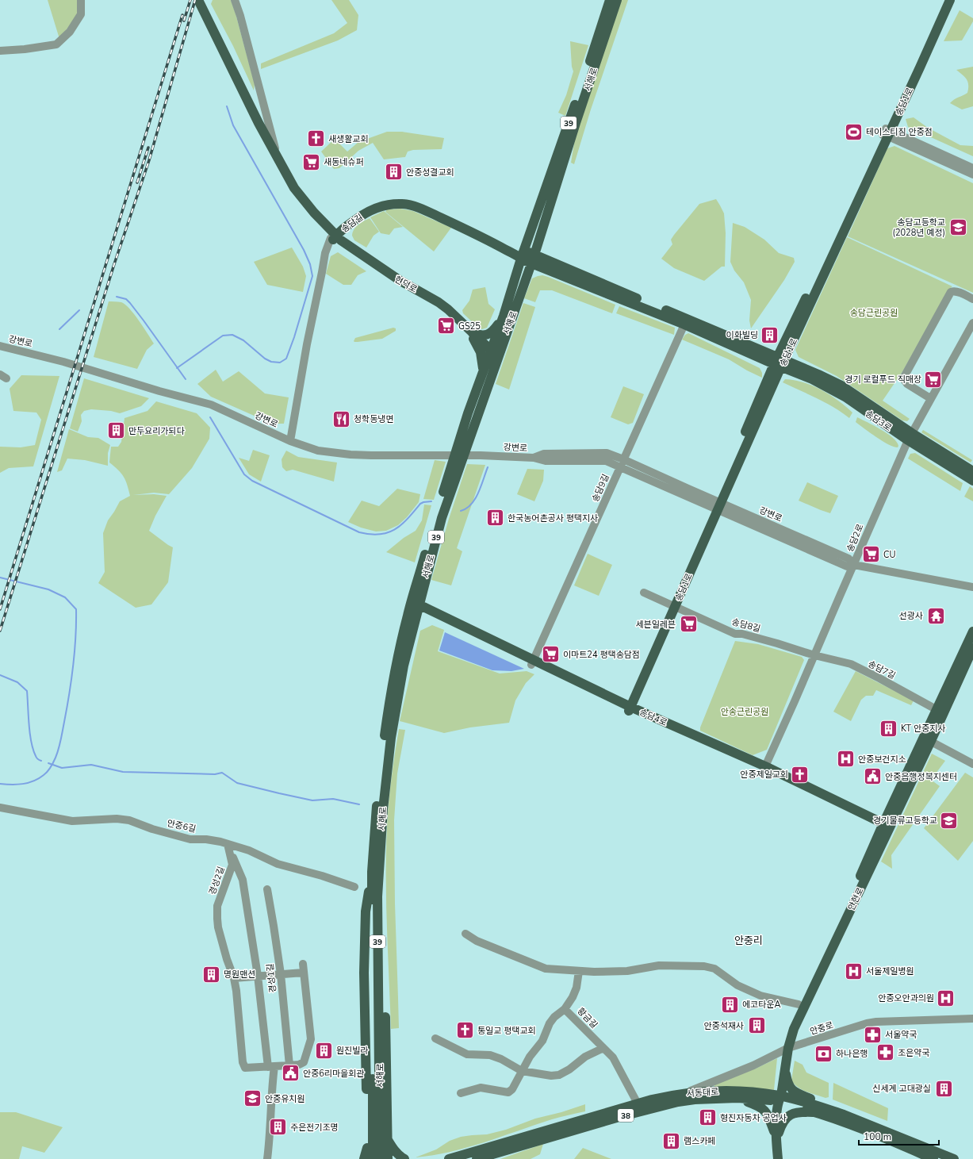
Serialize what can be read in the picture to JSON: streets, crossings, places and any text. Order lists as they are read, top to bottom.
{
  "streets": {
    "main road": [
      "서해로",
      "송담1로",
      "39",
      "송담길",
      "현덕로",
      "송담3로",
      "송담4로",
      "안현로",
      "서동대로",
      "38"
    ],
    "street": [
      "강변로",
      "송담9길",
      "송담2로",
      "송담8길",
      "송담7길",
      "안중6길",
      "경성2길",
      "경성1길",
      "황금길",
      "안중로"
    ]
  },
  "crossings": [
    ["서해로", "송담길"],
    ["서해로", "현덕로"],
    ["서해로", "송담4로"],
    ["송담1로", "강변로"],
    ["송담1로", "송담3로"],
    ["송담1로", "송담8길"],
    ["송담1로", "송담4로"],
    ["송담길", "현덕로"],
    ["강변로", "송담9길"],
    ["강변로", "송담2로"],
    ["송담3로", "송담2로"],
    ["송담9길", "송담4로"],
    ["송담2로", "송담8길"],
    ["송담2로", "송담7길"],
    ["송담2로", "송담4로"],
    ["송담8길", "송담7길"],
    ["송담7길", "안현로"],
    ["송담4로", "안현로"],
    ["안중6길", "경성2길"],
    ["안현로", "안중로"],
    ["안현로", "서동대로"],
    ["황금길", "서동대로"],
    ["안중로", "서동대로"]
  ],
  "districts": ["안중리"],
  "parks": ["송담근린공원", "안송근린공원"],
  "places": {
    "sports": ["테이스티짐 안중점"],
    "church": ["새생활교회", "안중제일교회", "통일교 평택교회"],
    "supermarket": [
      "새동네슈퍼",
      "GS25",
      "경기 로컬푸드 직매장",
      "CU",
      "세븐일레븐",
      "이마트24 평택송담점"
    ],
    "building": [
      "안중성결교회",
      "이화빌딩",
      "만두요리가되다",
      "한국농어촌공사 평택지사",
      "KT 안중지사",
      "명원맨션",
      "에코타운A",
      "안중석재사",
      "원진빌라",
      "신세계 고대광실",
      "형진자동차 공업사",
      "주은전기조명",
      "램스카페"
    ],
    "school or university": ["송담고등학교 (2028년 예정)", "경기물류고등학교", "안중유치원"],
    "restaurant": ["청학동냉면"],
    "temple": ["선광사"],
    "hospital": ["안중보건지소", "서울제일병원", "안중오안과의원"],
    "public building": ["안중읍행정복지센터", "안중6리마을회관"],
    "pharmacy": ["서울약국", "조은약국"],
    "bank": ["하나은행"]
  },
  "scale_bar": "100 m"
}
